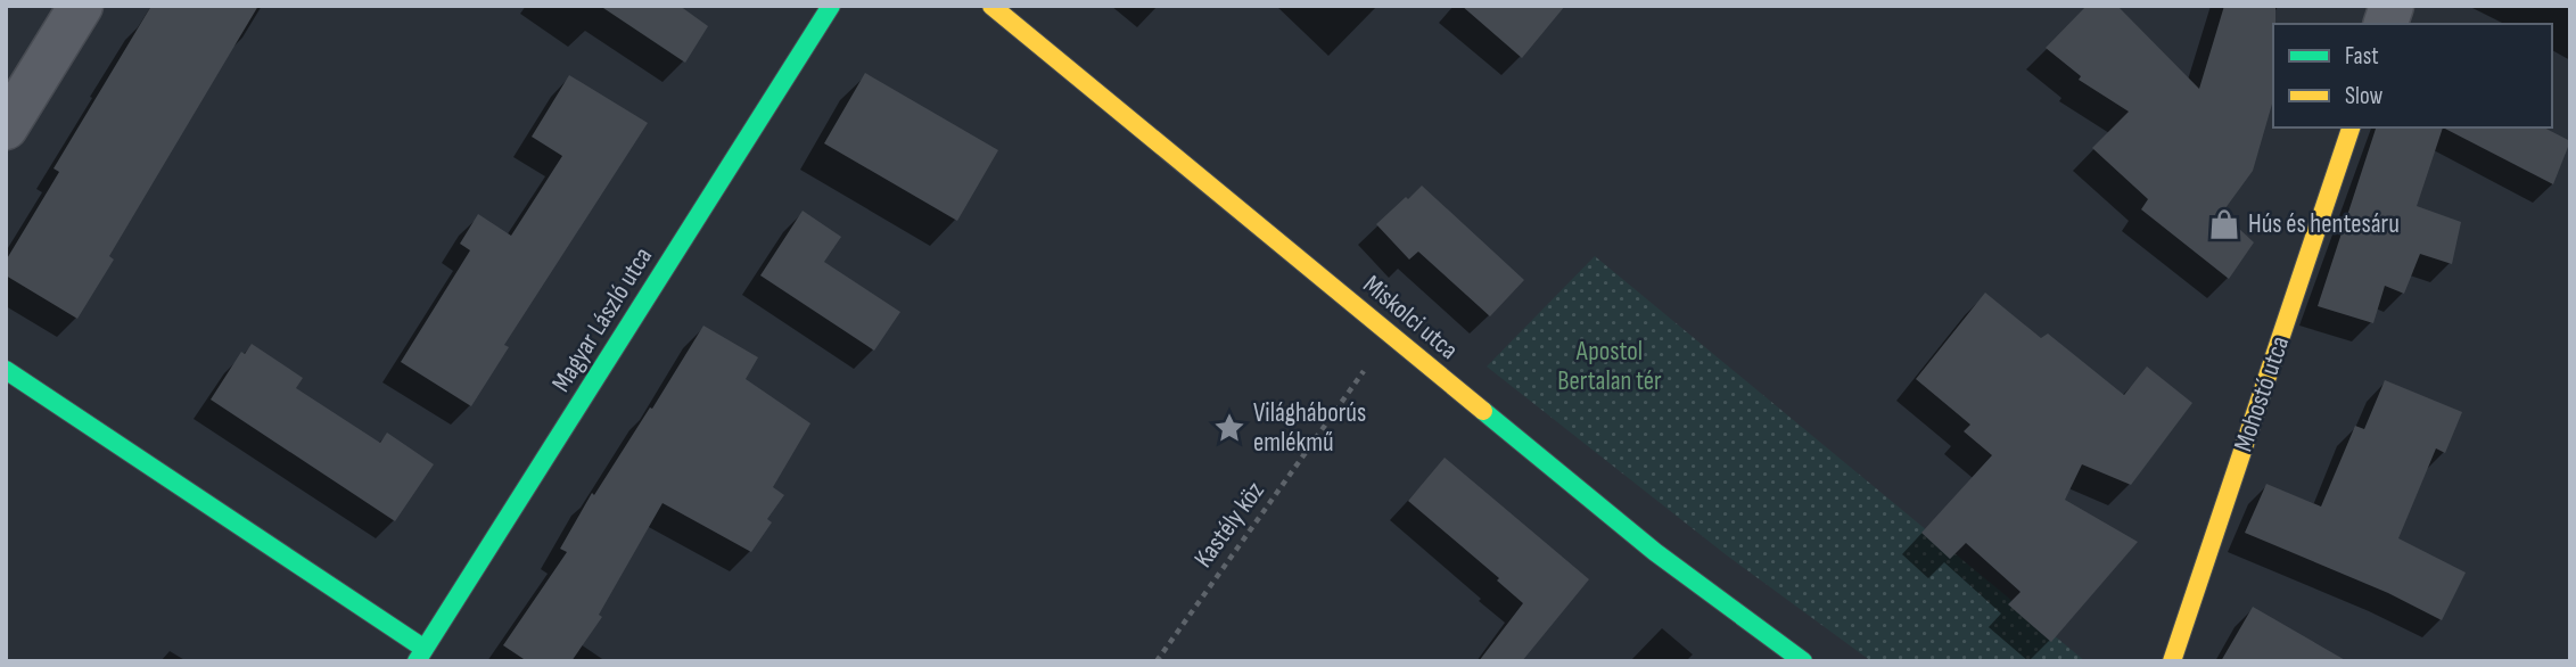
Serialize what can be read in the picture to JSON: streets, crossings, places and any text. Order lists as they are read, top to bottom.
{
  "streets": {
    "street": ["Miskolci utca", "Magyar László utca", "Mohostó utca"],
    "path": ["Kastély köz"]
  },
  "crossings": [
    ["Miskolci utca", "Kastély köz"]
  ],
  "parks": ["Apostol Bertalan tér"],
  "places": {
    "shop": ["Hús és hentesáru"],
    "place": ["Világháborús emlékmű"]
  },
  "legend": ["Fast", "Slow"]
}
